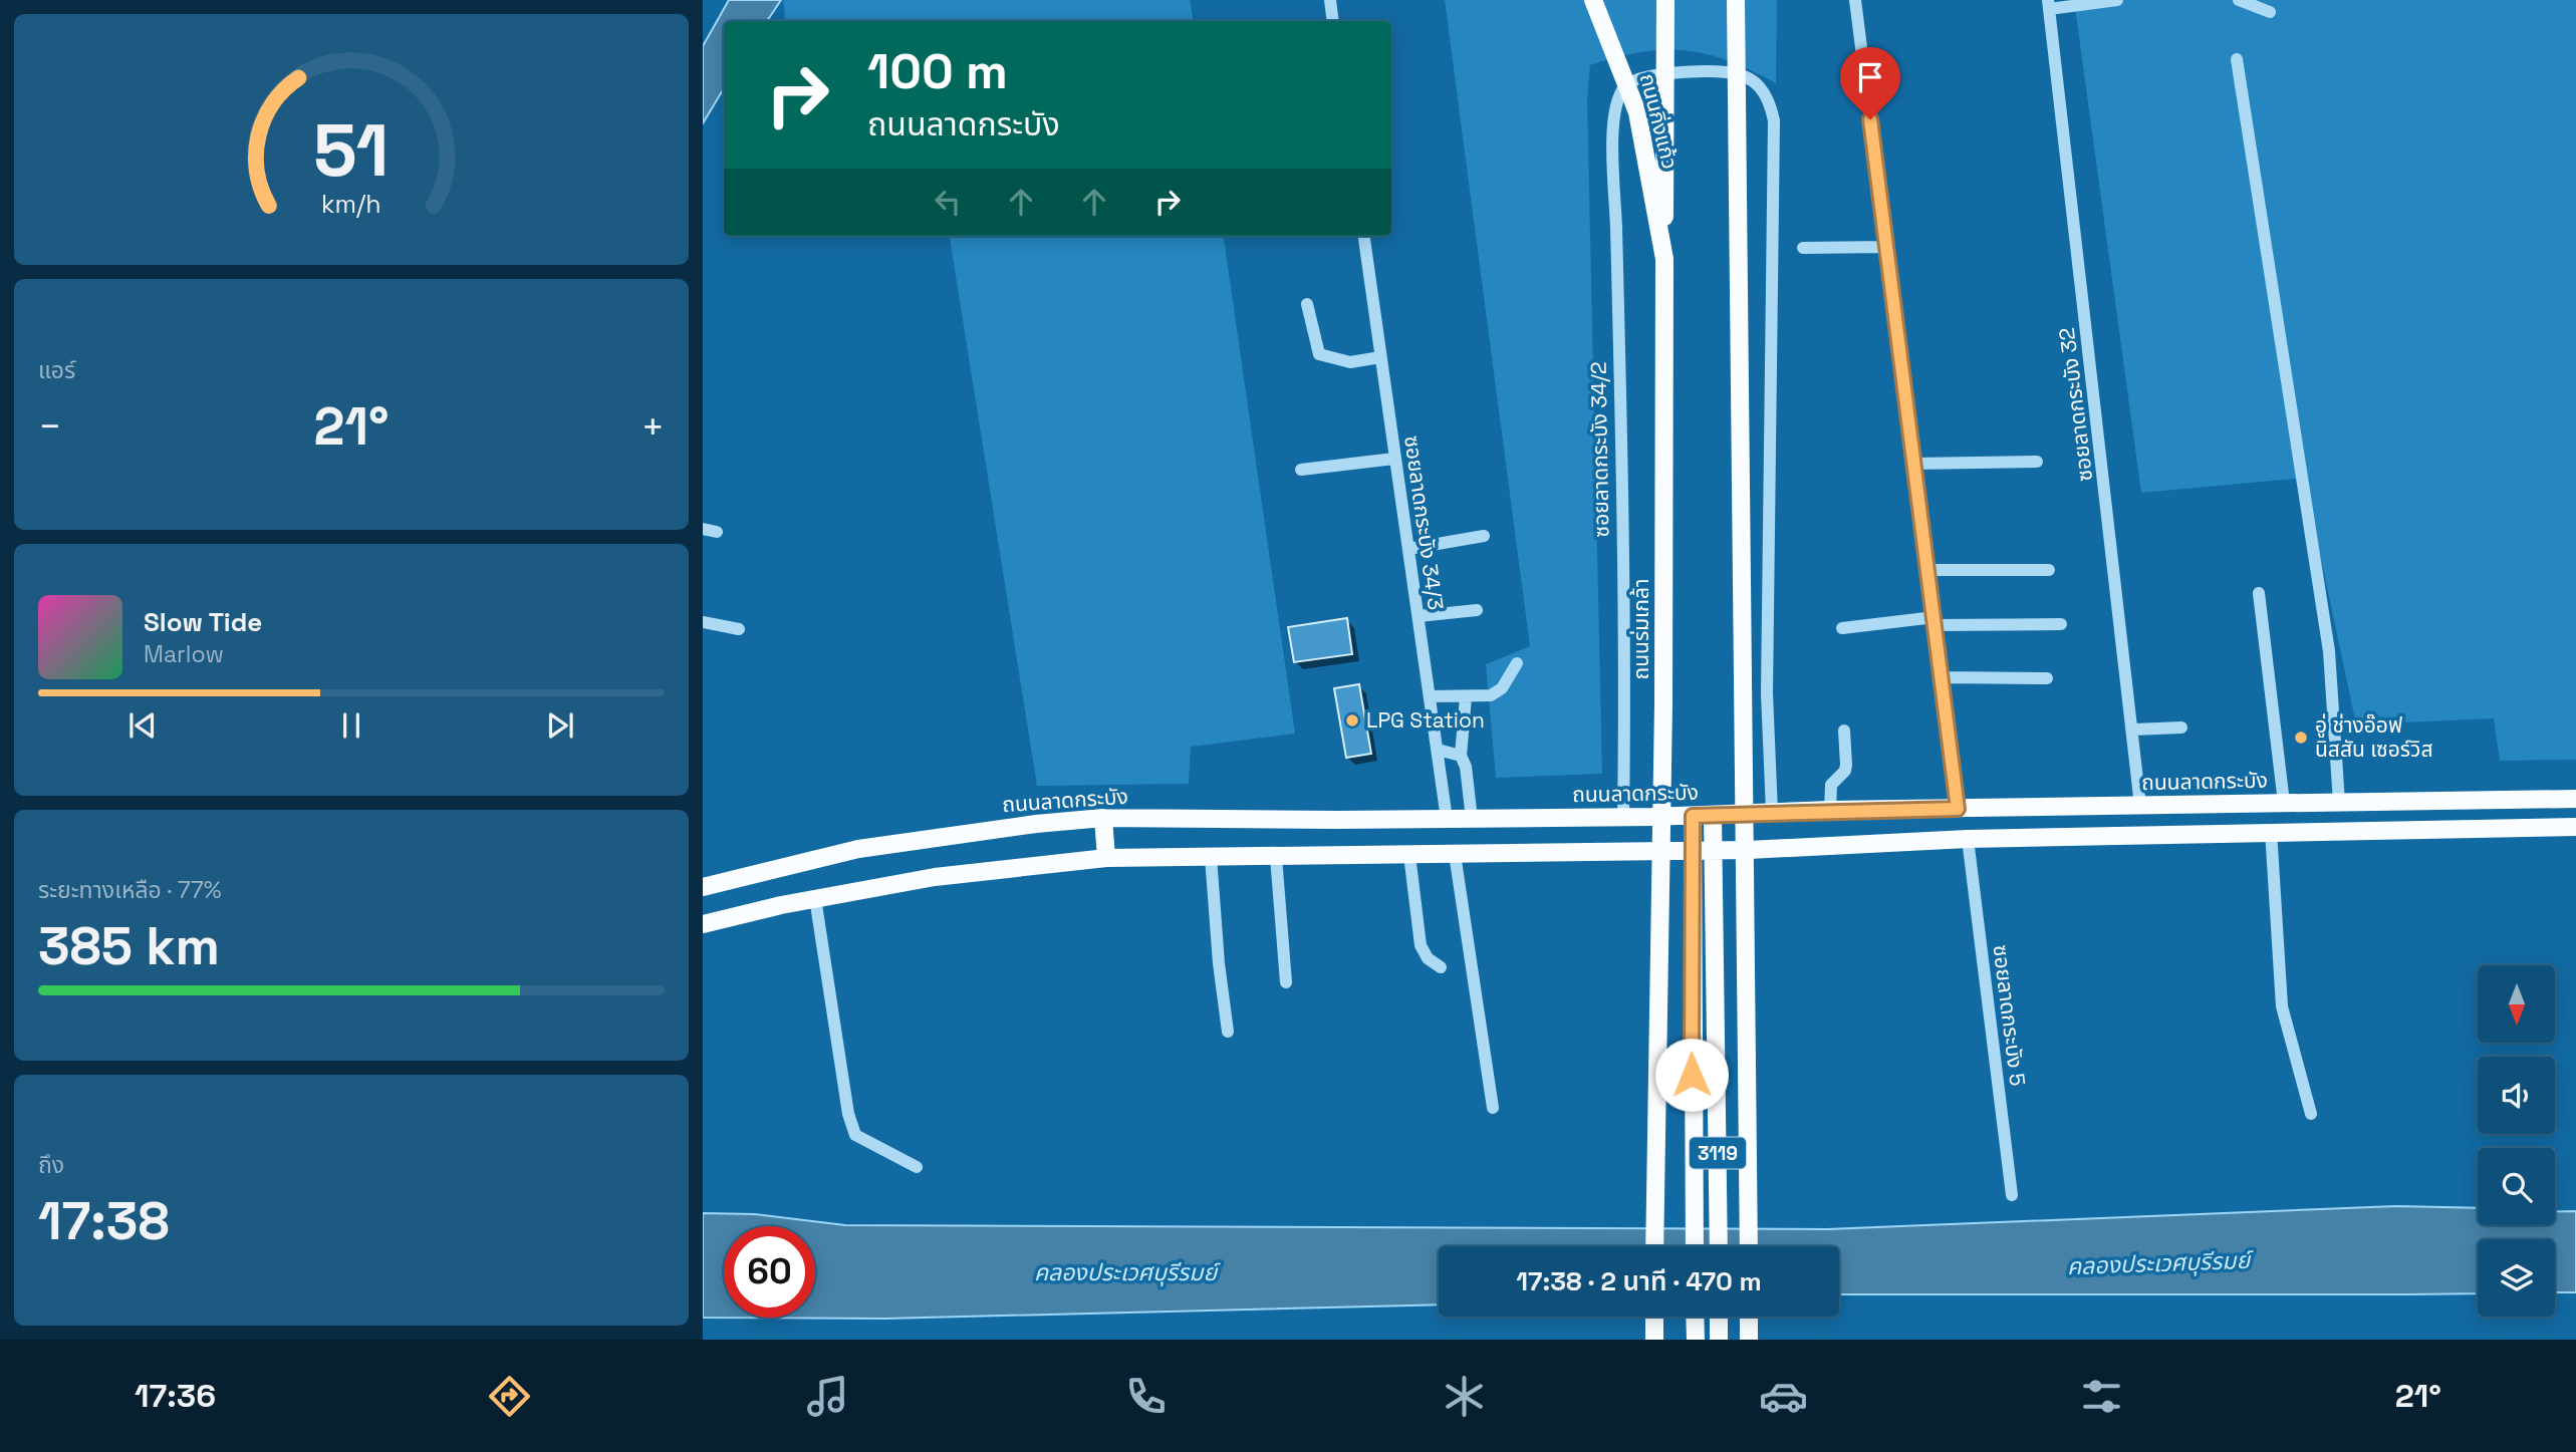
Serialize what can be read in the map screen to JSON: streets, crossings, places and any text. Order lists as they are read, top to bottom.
{
  "streets": {
    "main road": [
      "ถนนกิ่งแก้ว",
      "ถนนร่มเกล้า",
      "ถนนลาดกระบัง",
      "3119"
    ],
    "street": [
      "ซอยลาดกระบัง 32",
      "ซอยลาดกระบัง 34/2",
      "ซอยลาดกระบัง 34/3",
      "ซอยลาดกระบัง 5"
    ]
  },
  "crossings": [
    ["ถนนกิ่งแก้ว", "ถนนร่มเกล้า"],
    ["ซอยลาดกระบัง 32", "ถนนลาดกระบัง"],
    ["ซอยลาดกระบัง 34/2", "ถนนลาดกระบัง"],
    ["ซอยลาดกระบัง 34/3", "ถนนลาดกระบัง"]
  ],
  "water": ["คลองประเวศบุรีรมย์"],
  "places": ["LPG Station", "อู่ ช่างอ๊อฟ นิสสัน เซอร์วิส"],
  "north": "bottom",
  "page": {
    "turn": ["100 m", "ถนนลาดกระบัง"],
    "tile": [
      "แอร์",
      ["ระยะทางเหลือ · 77%", "385 km"],
      ["ถึง", "17:38"]
    ],
    "heat": ["−", "21°", "+"],
    "song": ["Slow Tide", "Marlow"],
    "limit": "60",
    "trip": "17:38 · 2 นาที · 470 m",
    "tabs": ["17:36", "21°"],
    "gauge": ["51", "km/h"]
  }
}
